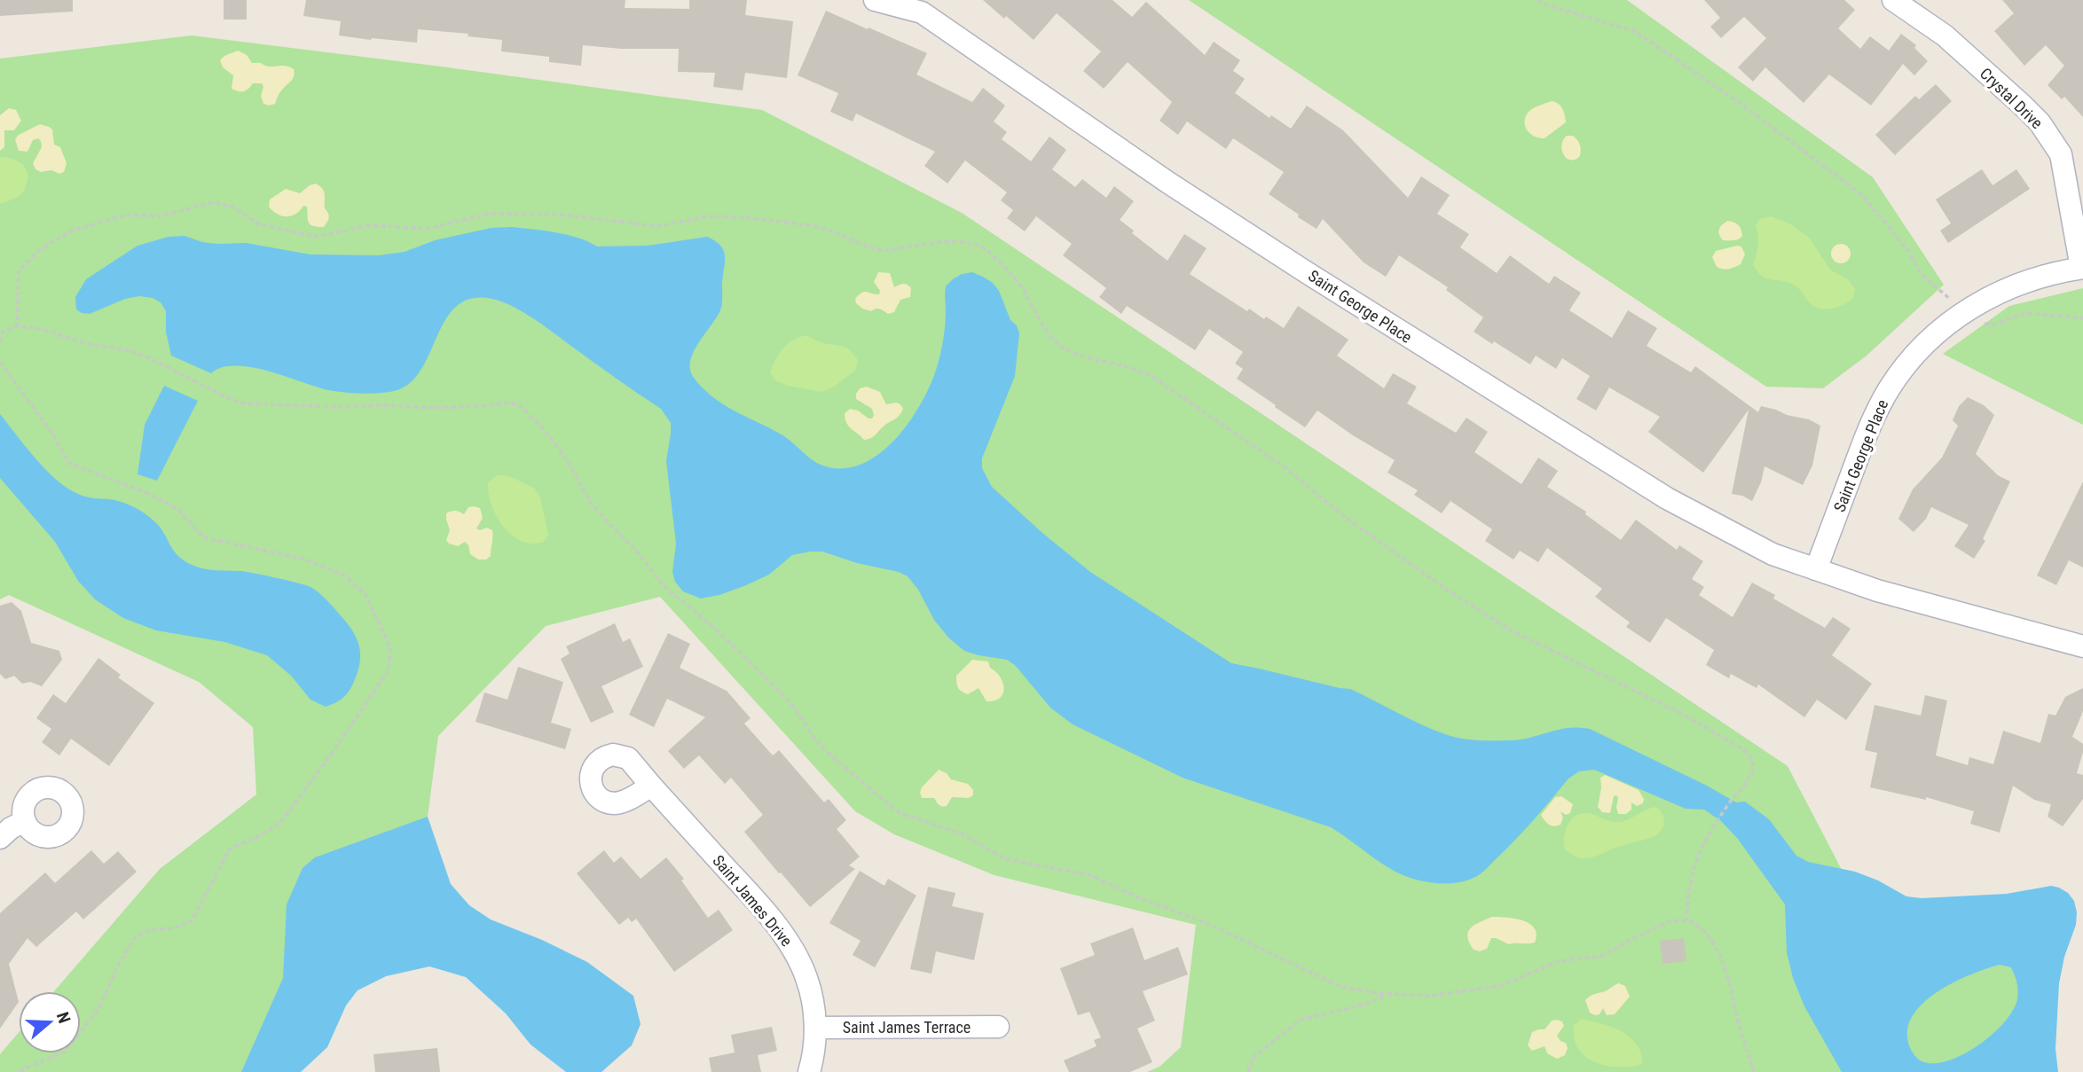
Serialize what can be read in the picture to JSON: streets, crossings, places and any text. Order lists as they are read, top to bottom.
{
  "streets": {
    "street": [
      "Crystal Drive",
      "Saint George Place",
      "Saint James Drive",
      "Saint James Terrace"
    ]
  },
  "crossings": [
    ["Crystal Drive", "Saint George Place"],
    ["Saint James Drive", "Saint James Terrace"]
  ],
  "north": "right"
}
